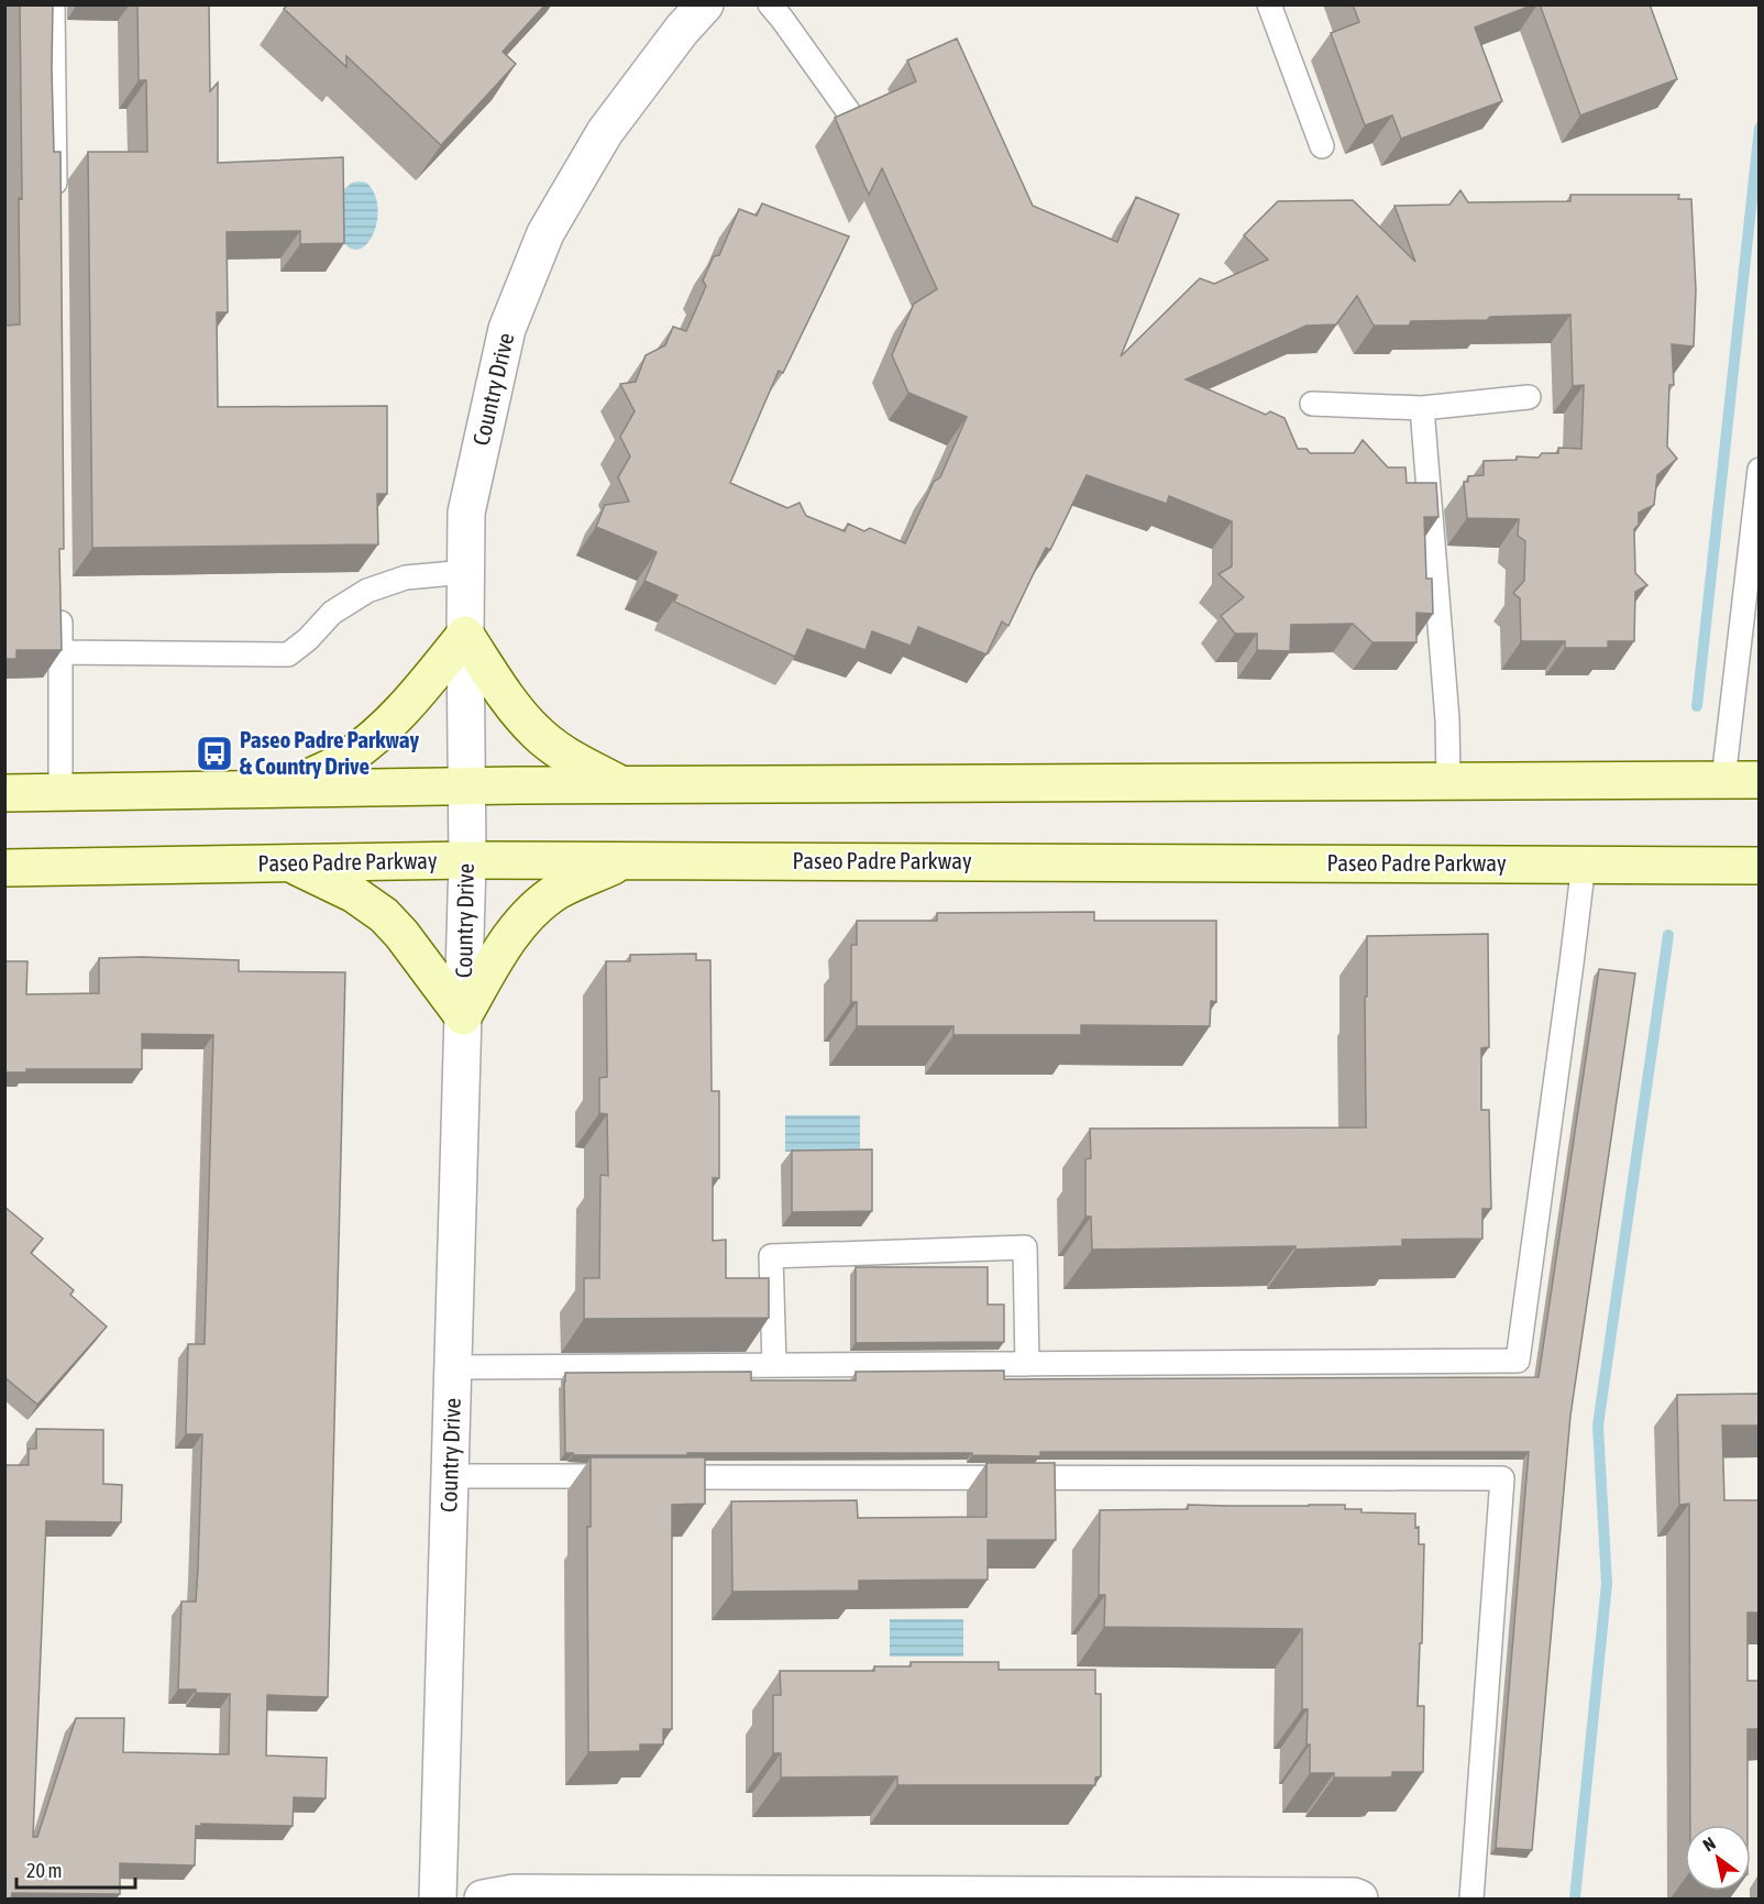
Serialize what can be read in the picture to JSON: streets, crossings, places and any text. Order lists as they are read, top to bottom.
{
  "streets": {
    "main road": ["Paseo Padre Parkway"],
    "street": ["Country Drive"]
  },
  "crossings": [
    ["Country Drive", "Paseo Padre Parkway"]
  ],
  "places": {
    "bus stop": ["Paseo Padre Parkway & Country Drive"]
  },
  "scale_bar": "20 m",
  "north": "top left"
}
